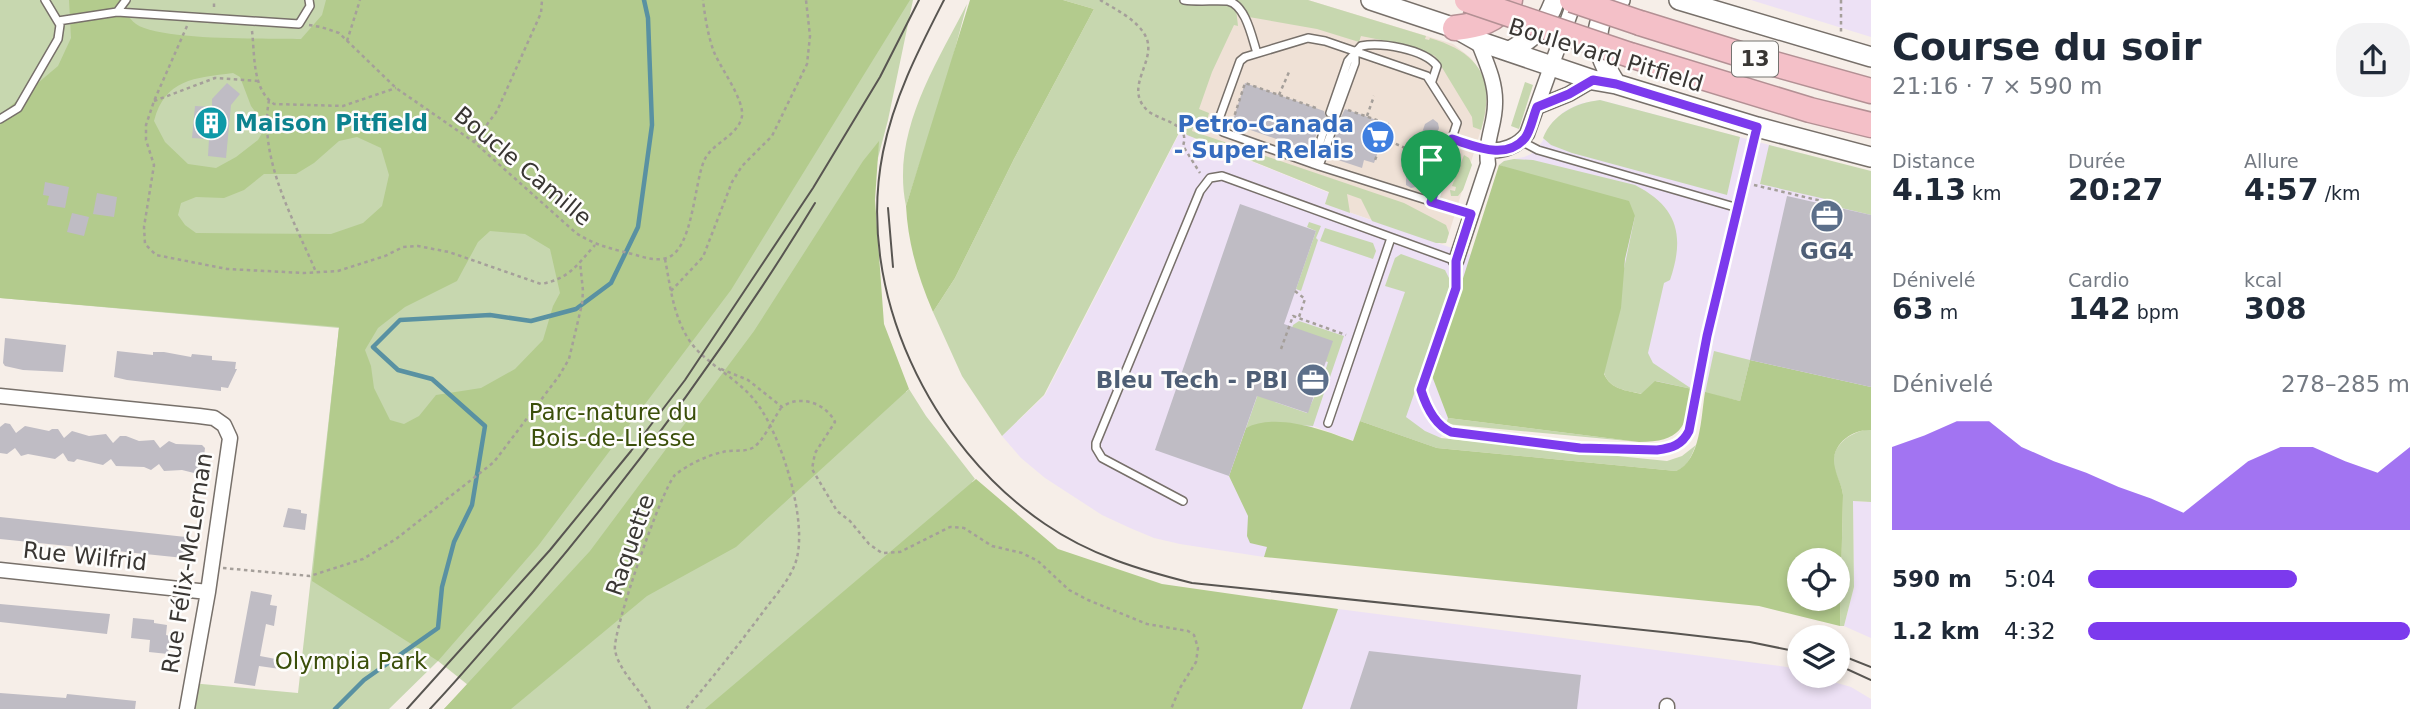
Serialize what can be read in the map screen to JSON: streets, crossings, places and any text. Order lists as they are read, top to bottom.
{
  "streets": {
    "highway": ["13"],
    "main road": ["Boulevard Pitfield"],
    "street": ["Rue Wilfrid", "Rue Félix-McLernan"],
    "path": ["Boucle Camille", "Raquette"]
  },
  "crossings": [
    ["Rue Wilfrid", "Rue Félix-McLernan"]
  ],
  "parks": ["Parc-nature du Bois-de-Liesse", "Olympia Park"],
  "places": {
    "building": ["Maison Pitfield"],
    "supermarket": ["Petro-Canada - Super Relais"],
    "office": ["GG4", "Bleu Tech - PBI"]
  },
  "page": {
    "heading": ["Course du soir", "21:16 · 7 × 590 m"],
    "stats": [
      ["Distance", "4.13 km"],
      ["Durée", "20:27"],
      ["Allure", "4:57 /km"],
      ["Dénivelé", "63 m"],
      ["Cardio", "142 bpm"],
      ["kcal", "308"]
    ],
    "chart": ["Dénivelé", "278–285 m"],
    "list": [
      {
        "name": "590 m",
        "note": "5:04"
      },
      {
        "name": "1.2 km",
        "note": "4:32"
      }
    ]
  }
}
